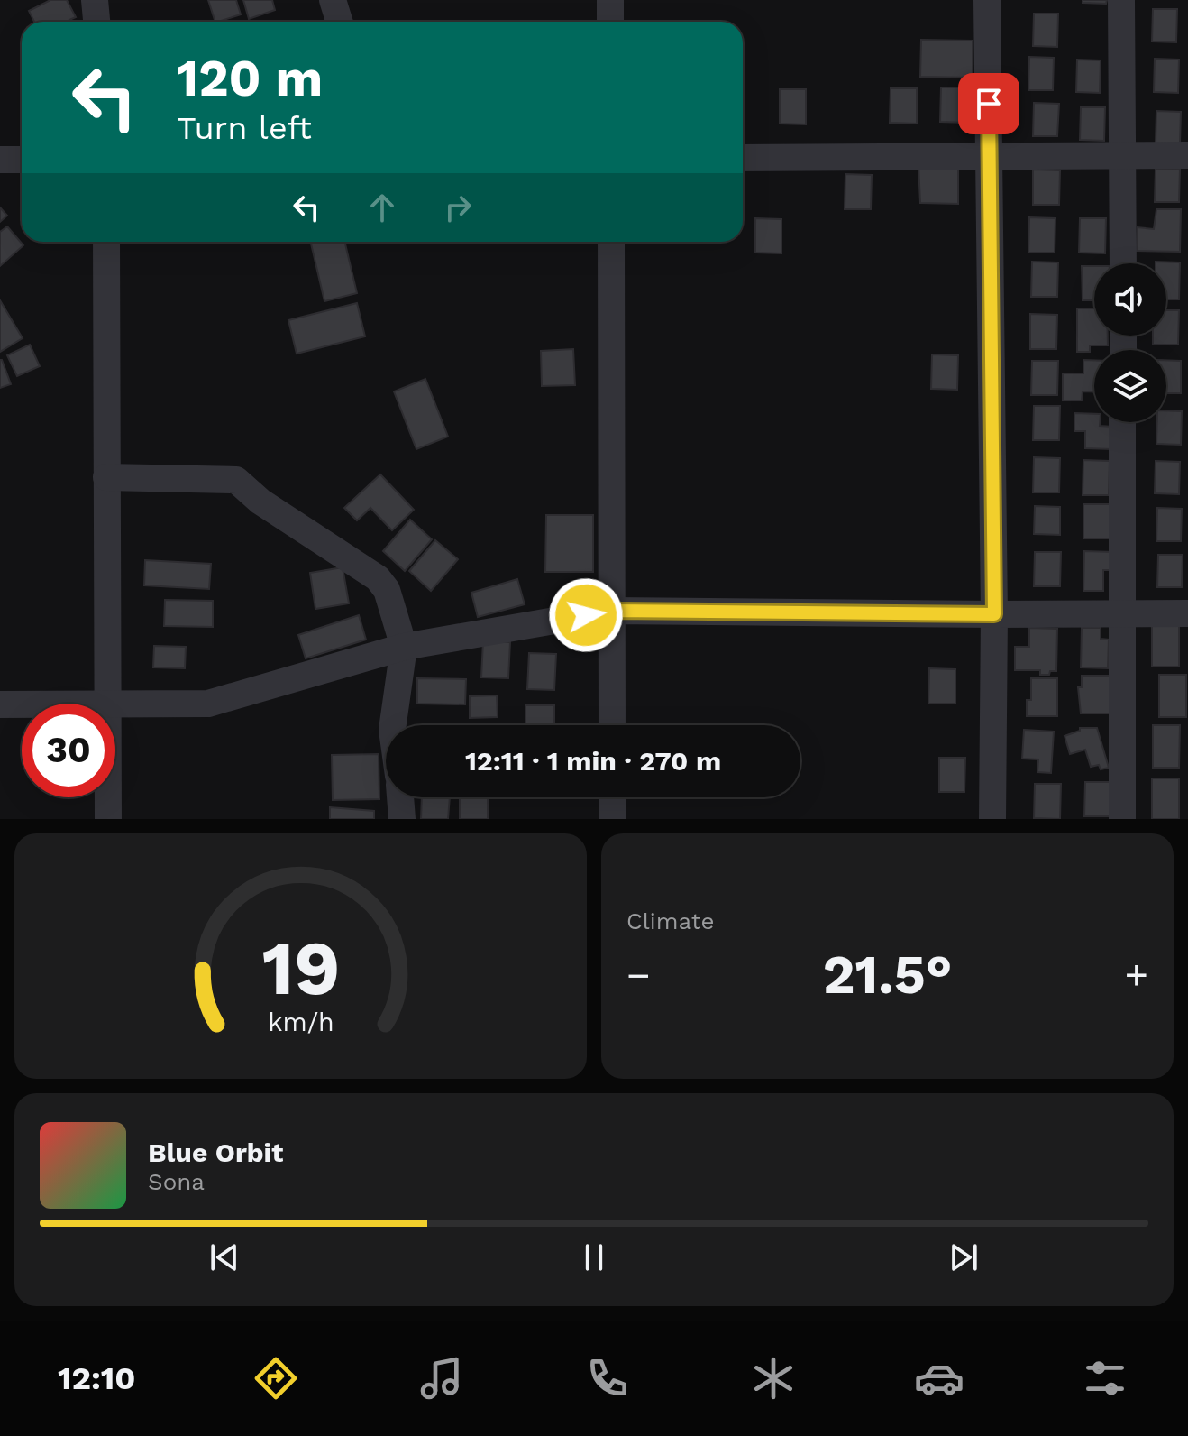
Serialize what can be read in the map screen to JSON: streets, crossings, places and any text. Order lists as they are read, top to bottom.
{
  "page": {
    "turn": ["120 m", "Turn left"],
    "limit": "30",
    "trip": "12:11 · 1 min · 270 m",
    "tile": "Climate",
    "heat": ["−", "21.5°", "+"],
    "song": ["Blue Orbit", "Sona"],
    "tabs": "12:10",
    "gauge": ["19", "km/h"]
  }
}
